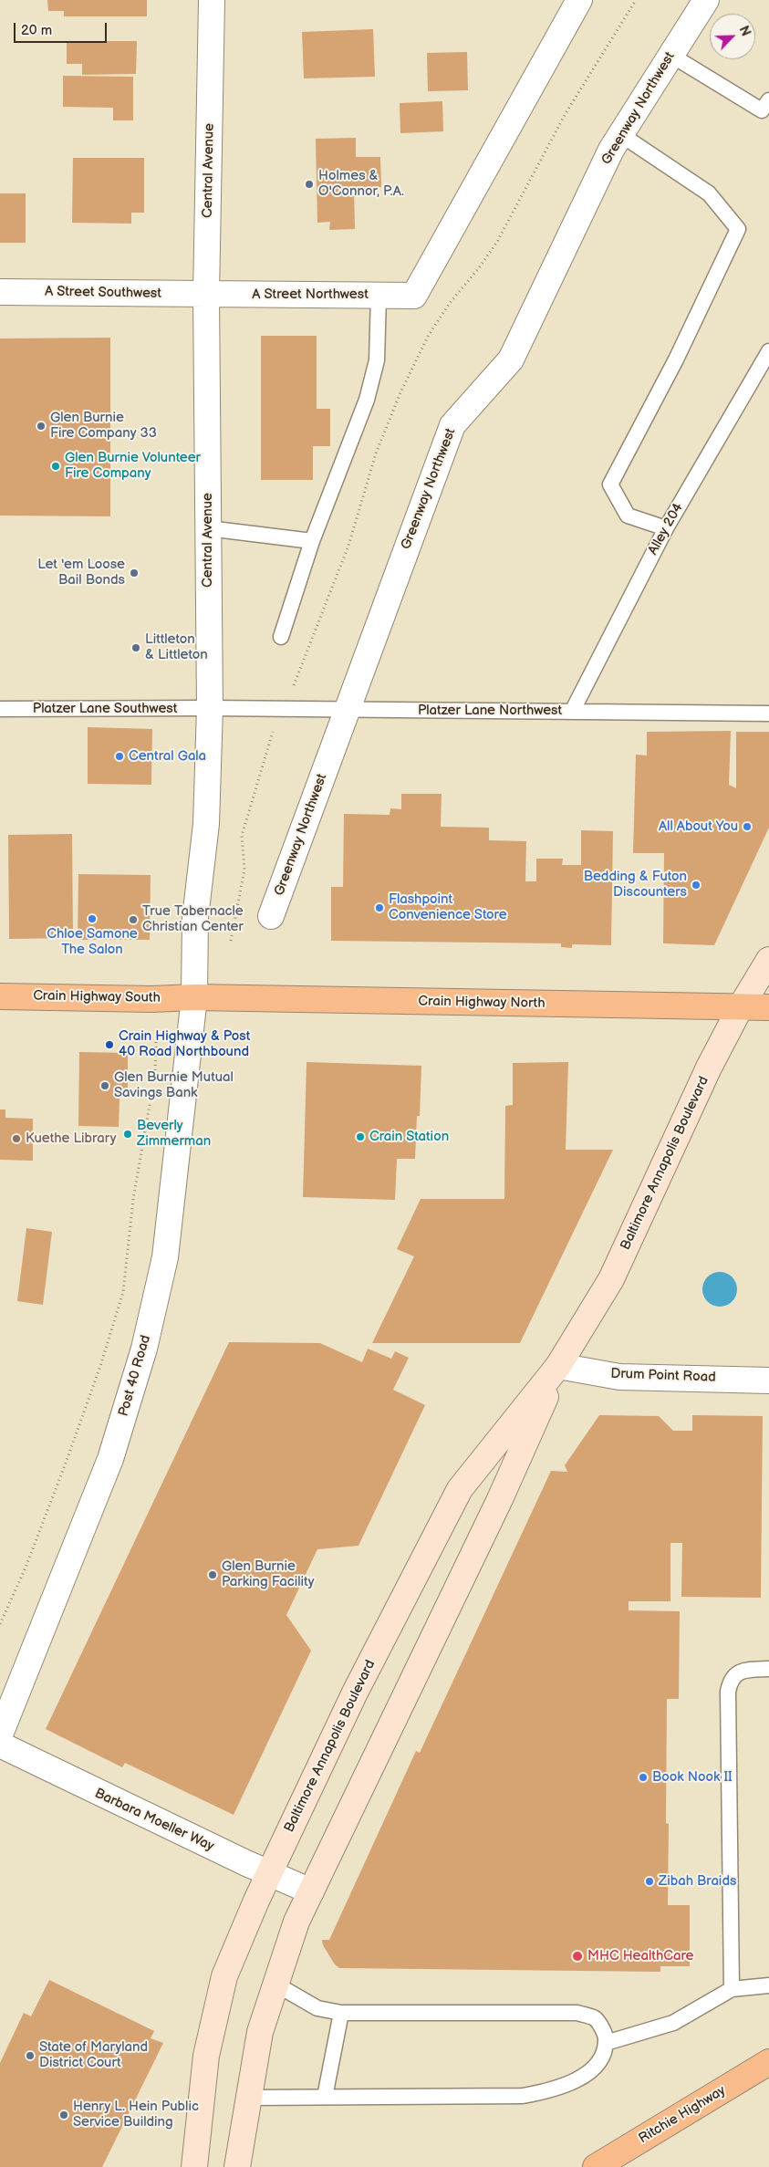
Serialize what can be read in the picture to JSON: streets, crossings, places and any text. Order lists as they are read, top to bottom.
{
  "streets": {
    "main road": [
      "Crain Highway South",
      "Crain Highway North",
      "Baltimore Annapolis Boulevard",
      "Ritchie Highway"
    ],
    "street": [
      "Greenway Northwest",
      "Central Avenue",
      "A Street Southwest",
      "A Street Northwest",
      "Post 40 Road",
      "Drum Point Road",
      "Barbara Moeller Way"
    ],
    "lane": ["Alley 204", "Platzer Lane Southwest", "Platzer Lane Northwest"]
  },
  "crossings": [
    ["Greenway Northwest", "Platzer Lane Northwest"],
    ["Central Avenue", "A Street Southwest"],
    ["Central Avenue", "A Street Northwest"],
    ["Central Avenue", "Platzer Lane Southwest"],
    ["Central Avenue", "Platzer Lane Northwest"],
    ["Central Avenue", "Crain Highway South"],
    ["Central Avenue", "Crain Highway North"],
    ["Central Avenue", "Post 40 Road"],
    ["A Street Southwest", "A Street Northwest"],
    ["Alley 204", "Platzer Lane Northwest"],
    ["Platzer Lane Southwest", "Platzer Lane Northwest"],
    ["Crain Highway South", "Crain Highway North"],
    ["Crain Highway South", "Post 40 Road"],
    ["Crain Highway North", "Baltimore Annapolis Boulevard"],
    ["Crain Highway North", "Post 40 Road"],
    ["Baltimore Annapolis Boulevard", "Drum Point Road"],
    ["Baltimore Annapolis Boulevard", "Barbara Moeller Way"]
  ],
  "places": [
    "Holmes & O'Connor, P.A.",
    "Glen Burnie Fire Company 33",
    "Glen Burnie Volunteer Fire Company",
    "Let 'em Loose Bail Bonds",
    "Littleton & Littleton",
    "Central Gala",
    "All About You",
    "Bedding & Futon Discounters",
    "Flashpoint Convenience Store",
    "Chloe Samone The Salon",
    "True Tabernacle Christian Center",
    "Crain Highway & Post 40 Road Northbound",
    "Glen Burnie Mutual Savings Bank",
    "Beverly Zimmerman",
    "Crain Station",
    "Kuethe Library",
    "Glen Burnie Parking Facility",
    "Book Nook II",
    "Zibah Braids",
    "MHC HealthCare",
    "State of Maryland District Court",
    "Henry L. Hein Public Service Building"
  ],
  "scale_bar": "20 m",
  "north": "top right"
}
